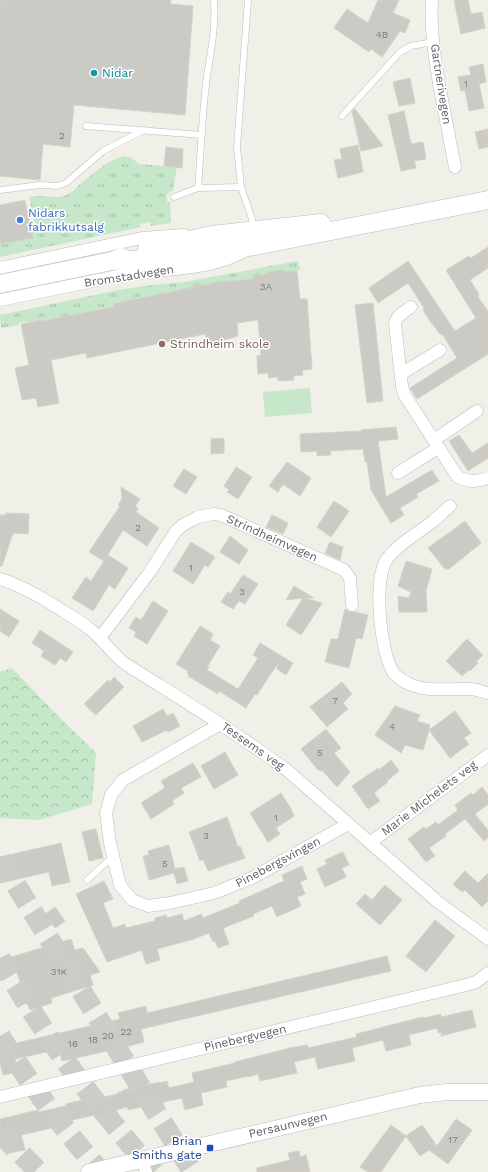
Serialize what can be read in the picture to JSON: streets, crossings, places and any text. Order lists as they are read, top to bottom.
{
  "streets": {
    "main road": ["Bromstadvegen"],
    "street": [
      "Gartnerivegen",
      "Strindheimvegen",
      "Tessems veg",
      "Marie Michelets veg",
      "Pinebergsvingen",
      "Pinebergvegen",
      "Persaunvegen"
    ]
  },
  "crossings": [
    ["Strindheimvegen", "Tessems veg"],
    ["Tessems veg", "Marie Michelets veg"],
    ["Tessems veg", "Pinebergsvingen"]
  ],
  "places": {
    "other": ["Nidar", "Nidars fabrikkutsalg", "Strindheim skole"],
    "transit": ["Brian Smiths gate"]
  },
  "house_numbers": [
    "4B",
    "1",
    "2",
    "3A",
    "2",
    "1",
    "3",
    "7",
    "4",
    "5",
    "1",
    "3",
    "5",
    "31K",
    "22",
    "20",
    "18",
    "16",
    "17"
  ]
}
